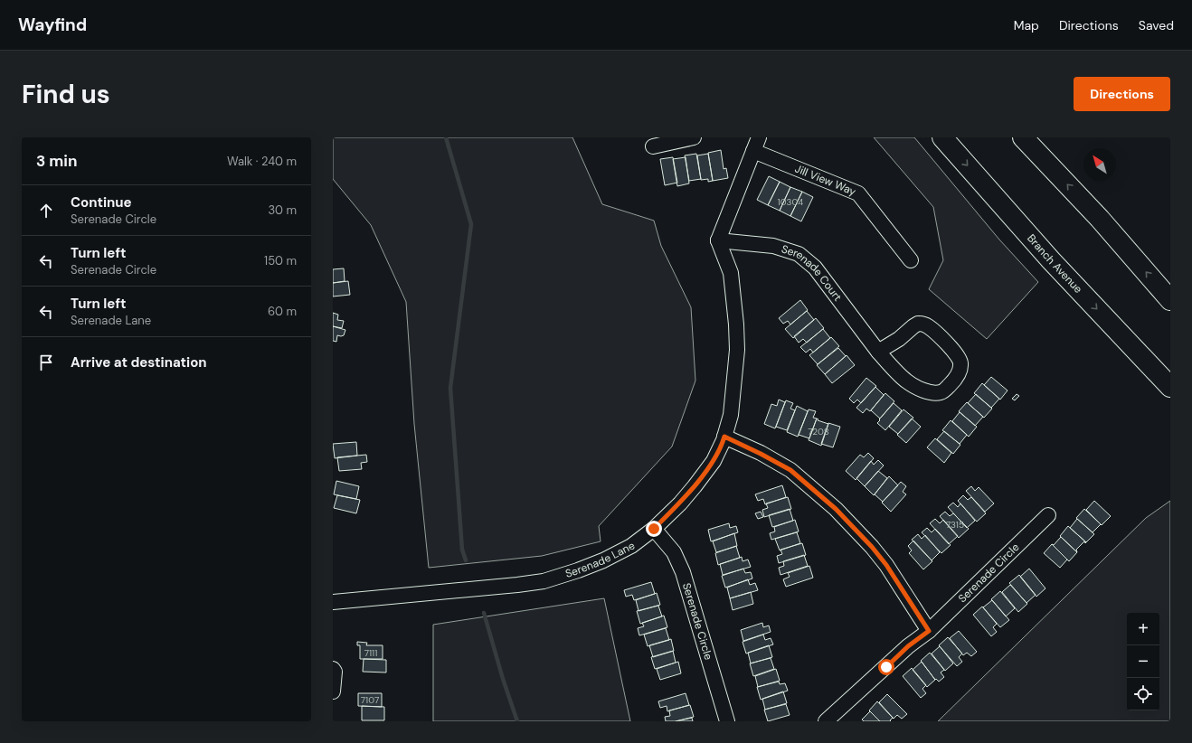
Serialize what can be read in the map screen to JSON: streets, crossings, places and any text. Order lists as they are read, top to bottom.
{
  "streets": {
    "highway": ["Branch Avenue"],
    "street": [
      "Jill View Way",
      "Serenade Court",
      "Serenade Lane",
      "Serenade Circle"
    ]
  },
  "crossings": [
    ["Serenade Court", "Serenade Lane"],
    ["Serenade Lane", "Serenade Circle"]
  ],
  "house_numbers": [
    "10304",
    "7208",
    "7315",
    "7111",
    "7107"
  ],
  "north": "top left",
  "page": {
    "header": "Wayfind",
    "nav": ["Map", "Directions", "Saved"],
    "buttons": "Directions",
    "title": "Find us",
    "heading": ["3 min", "Walk · 240 m"],
    "list": [
      ["Continue", "Serenade Circle", "30 m"],
      ["Turn left", "Serenade Circle", "150 m"],
      ["Turn left", "Serenade Lane", "60 m"],
      "Arrive at destination"
    ],
    "map_buttons": ["+", "−"]
  }
}
